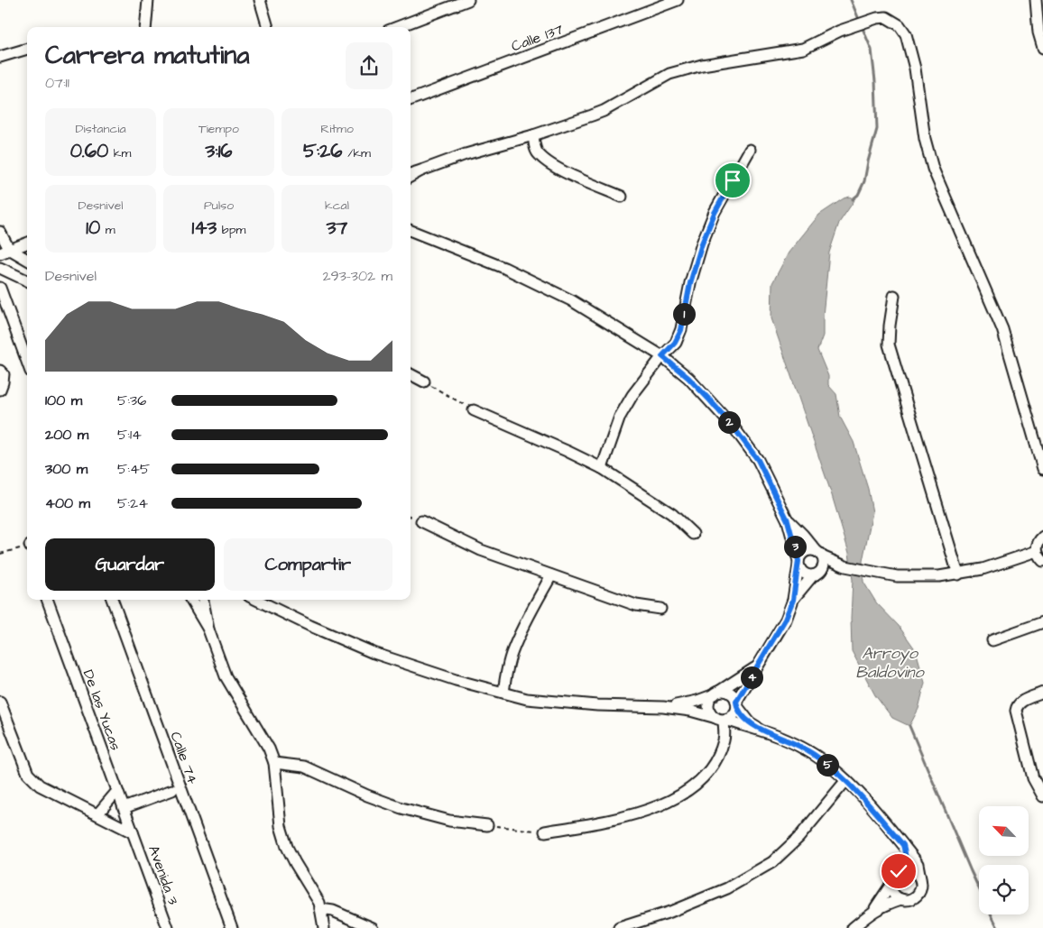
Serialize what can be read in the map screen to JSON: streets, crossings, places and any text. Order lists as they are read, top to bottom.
{
  "streets": {
    "street": [
      "Calle 137",
      "De las Yucas",
      "Calle 74",
      "Avenida 3"
    ]
  },
  "crossings": [
    ["De las Yucas", "Avenida 3"]
  ],
  "water": ["Arroyo Baldovino"],
  "north": "top left",
  "page": {
    "heading": ["Carrera matutina", "07:11"],
    "stats": [
      ["Distancia", "0.60 km"],
      ["Tiempo", "3:16"],
      ["Ritmo", "5:26 /km"],
      ["Desnivel", "10 m"],
      ["Pulso", "143 bpm"],
      ["kcal", "37"]
    ],
    "chart": ["Desnivel", "293–302 m"],
    "pins": [
      "1",
      "2",
      "3",
      "4",
      "5"
    ],
    "list": [
      {
        "name": "100 m",
        "note": "5:36"
      },
      {
        "name": "200 m",
        "note": "5:14"
      },
      {
        "name": "300 m",
        "note": "5:45"
      },
      {
        "name": "400 m",
        "note": "5:24"
      }
    ],
    "buttons": ["Guardar", "Compartir"]
  }
}
